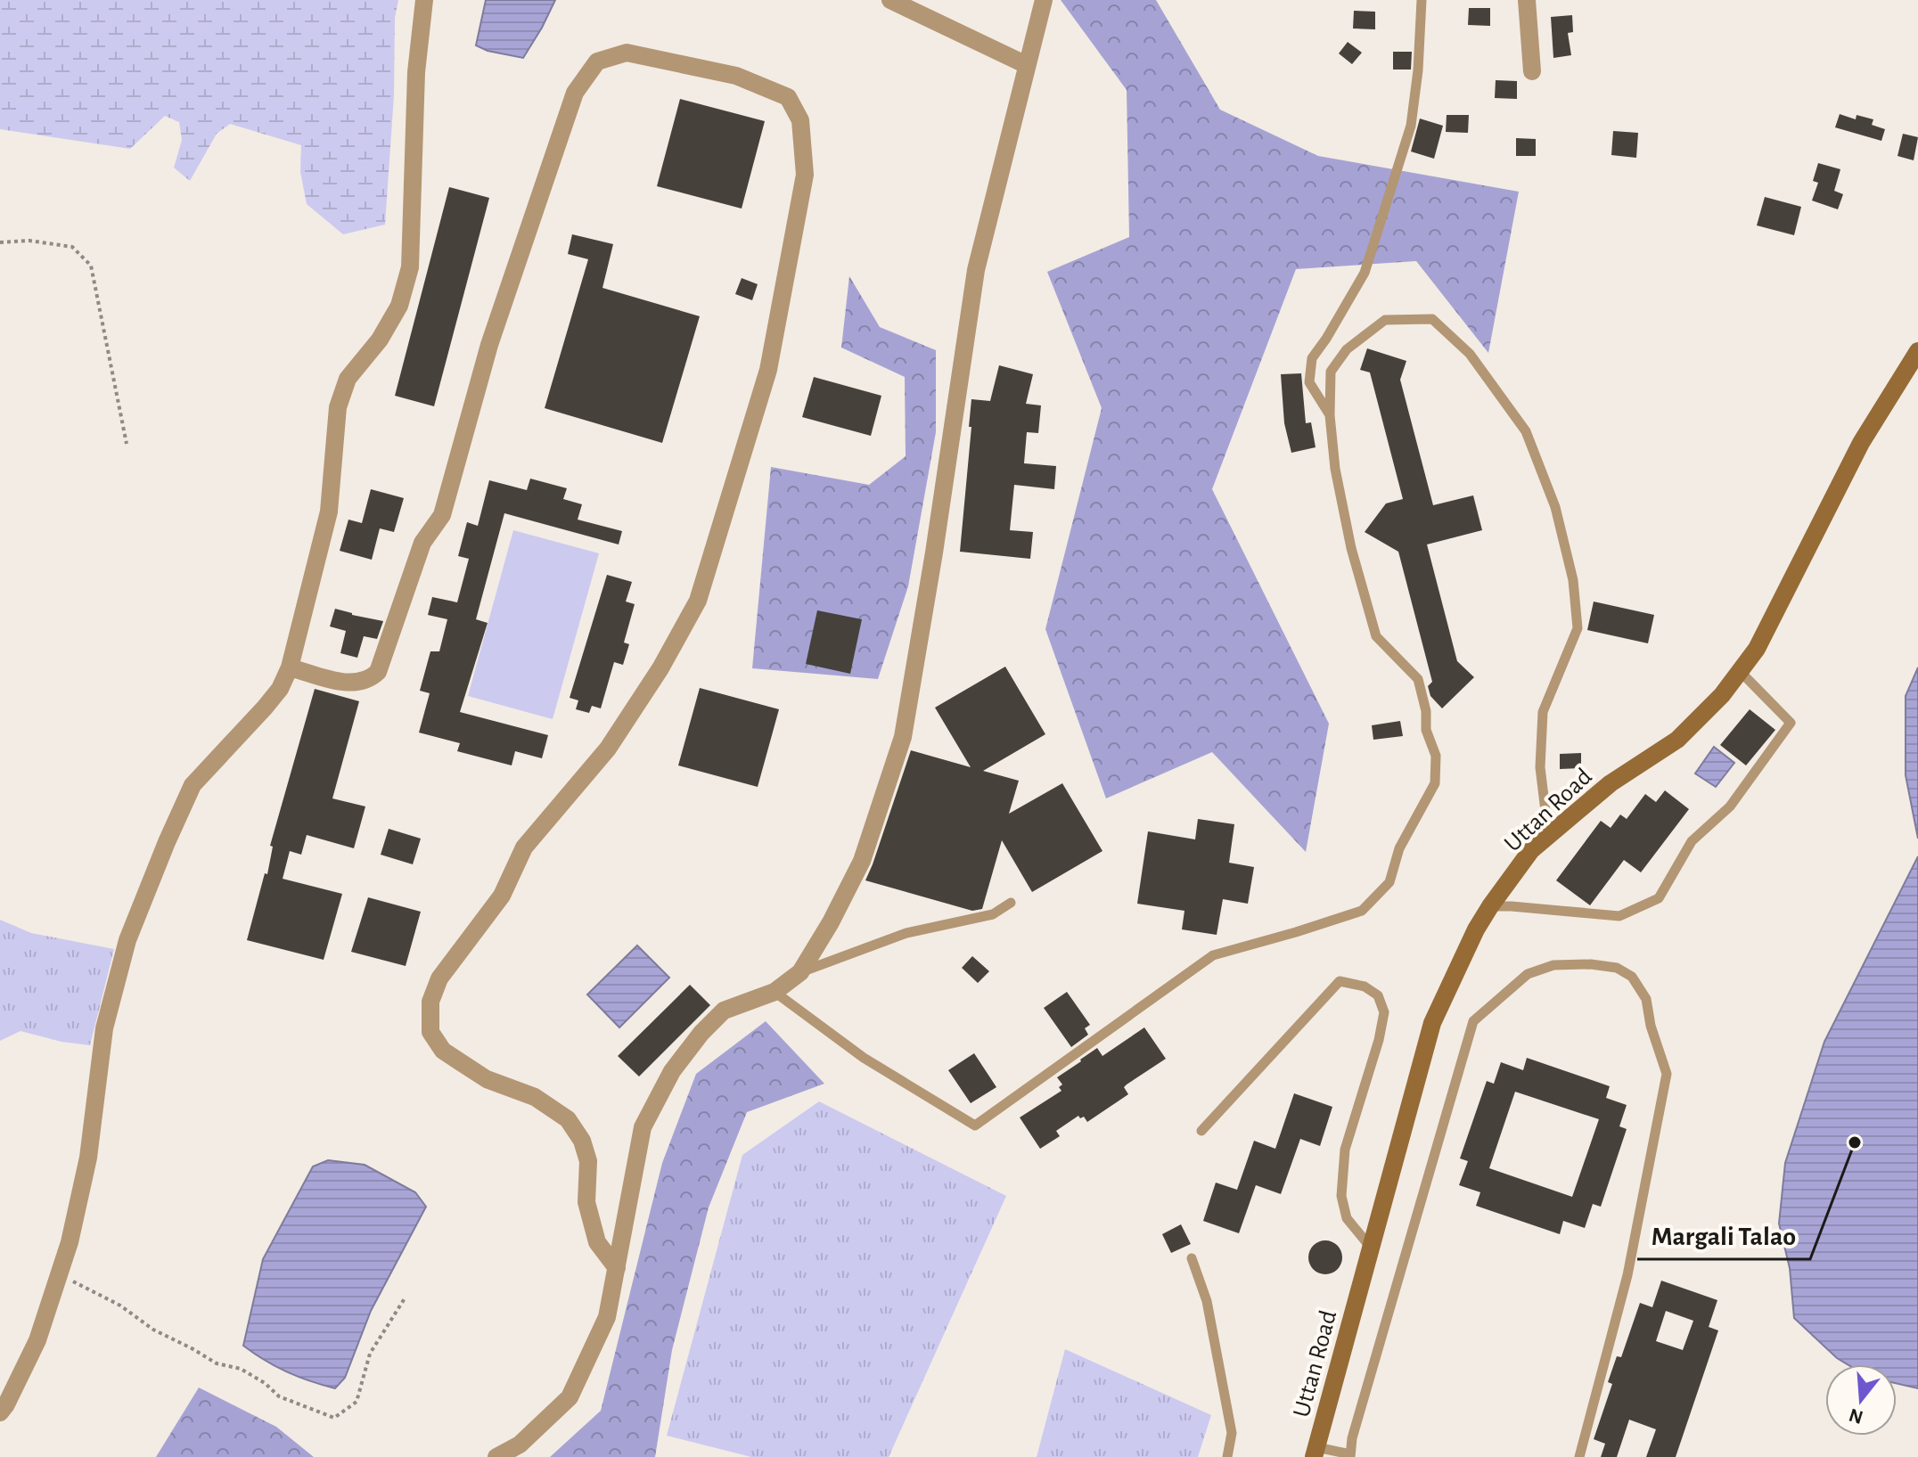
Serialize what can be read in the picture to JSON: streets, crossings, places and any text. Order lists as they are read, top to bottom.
{
  "streets": {
    "main road": ["Uttan Road"]
  },
  "places": ["Margali Talao"],
  "north": "bottom"
}
